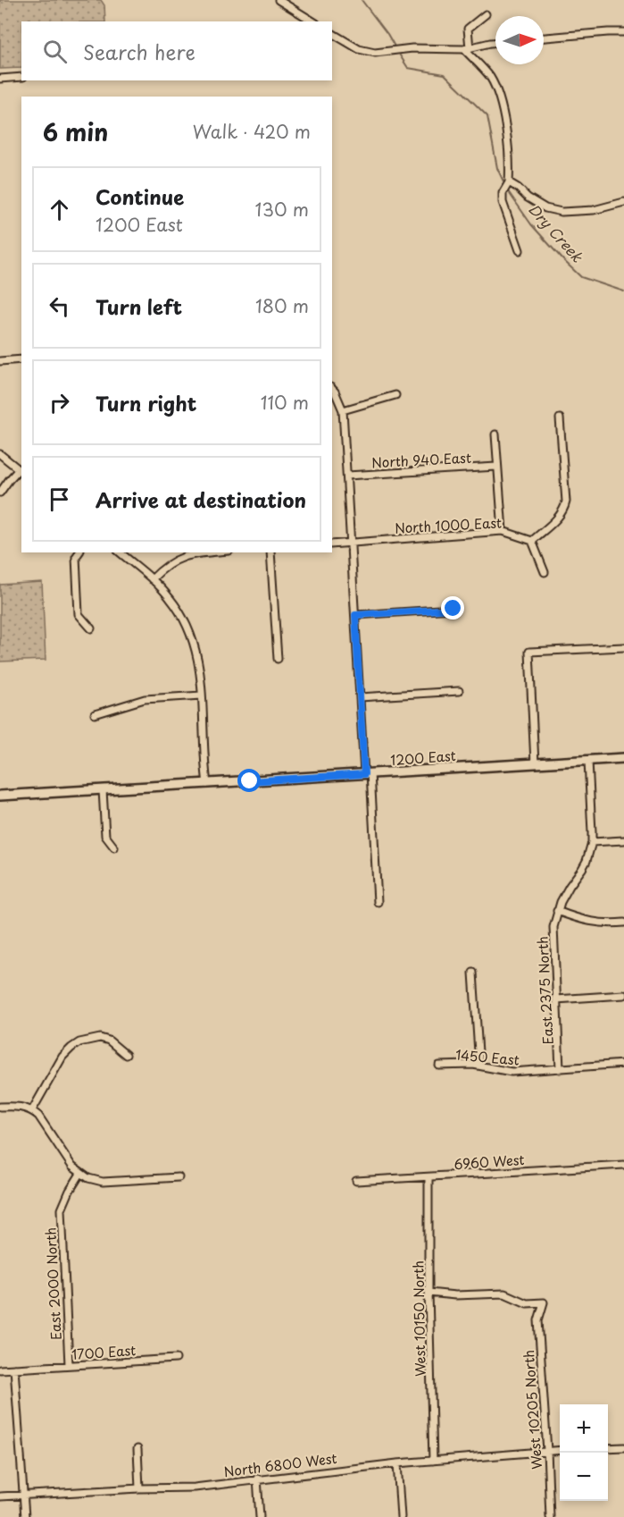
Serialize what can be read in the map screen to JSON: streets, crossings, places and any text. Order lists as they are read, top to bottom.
{
  "streets": {
    "main road": ["1200 East"],
    "street": [
      "North 940 East",
      "North 1000 East",
      "East 2375 North",
      "1450 East",
      "6960 West",
      "East 2000 North",
      "West 10150 North",
      "1700 East",
      "West 10205 North",
      "North 6800 West"
    ]
  },
  "crossings": [
    ["1200 East", "East 2375 North"],
    ["East 2375 North", "1450 East"],
    ["6960 West", "West 10150 North"],
    ["East 2000 North", "1700 East"],
    ["West 10150 North", "West 10205 North"],
    ["West 10150 North", "North 6800 West"],
    ["West 10205 North", "North 6800 West"]
  ],
  "water": ["Dry Creek"],
  "north": "right",
  "page": {
    "search": "Search here",
    "heading": ["6 min", "Walk · 420 m"],
    "list": [
      ["Continue", "1200 East", "130 m"],
      ["Turn left", "180 m"],
      ["Turn right", "110 m"],
      "Arrive at destination"
    ],
    "map_buttons": ["+", "−"]
  }
}
